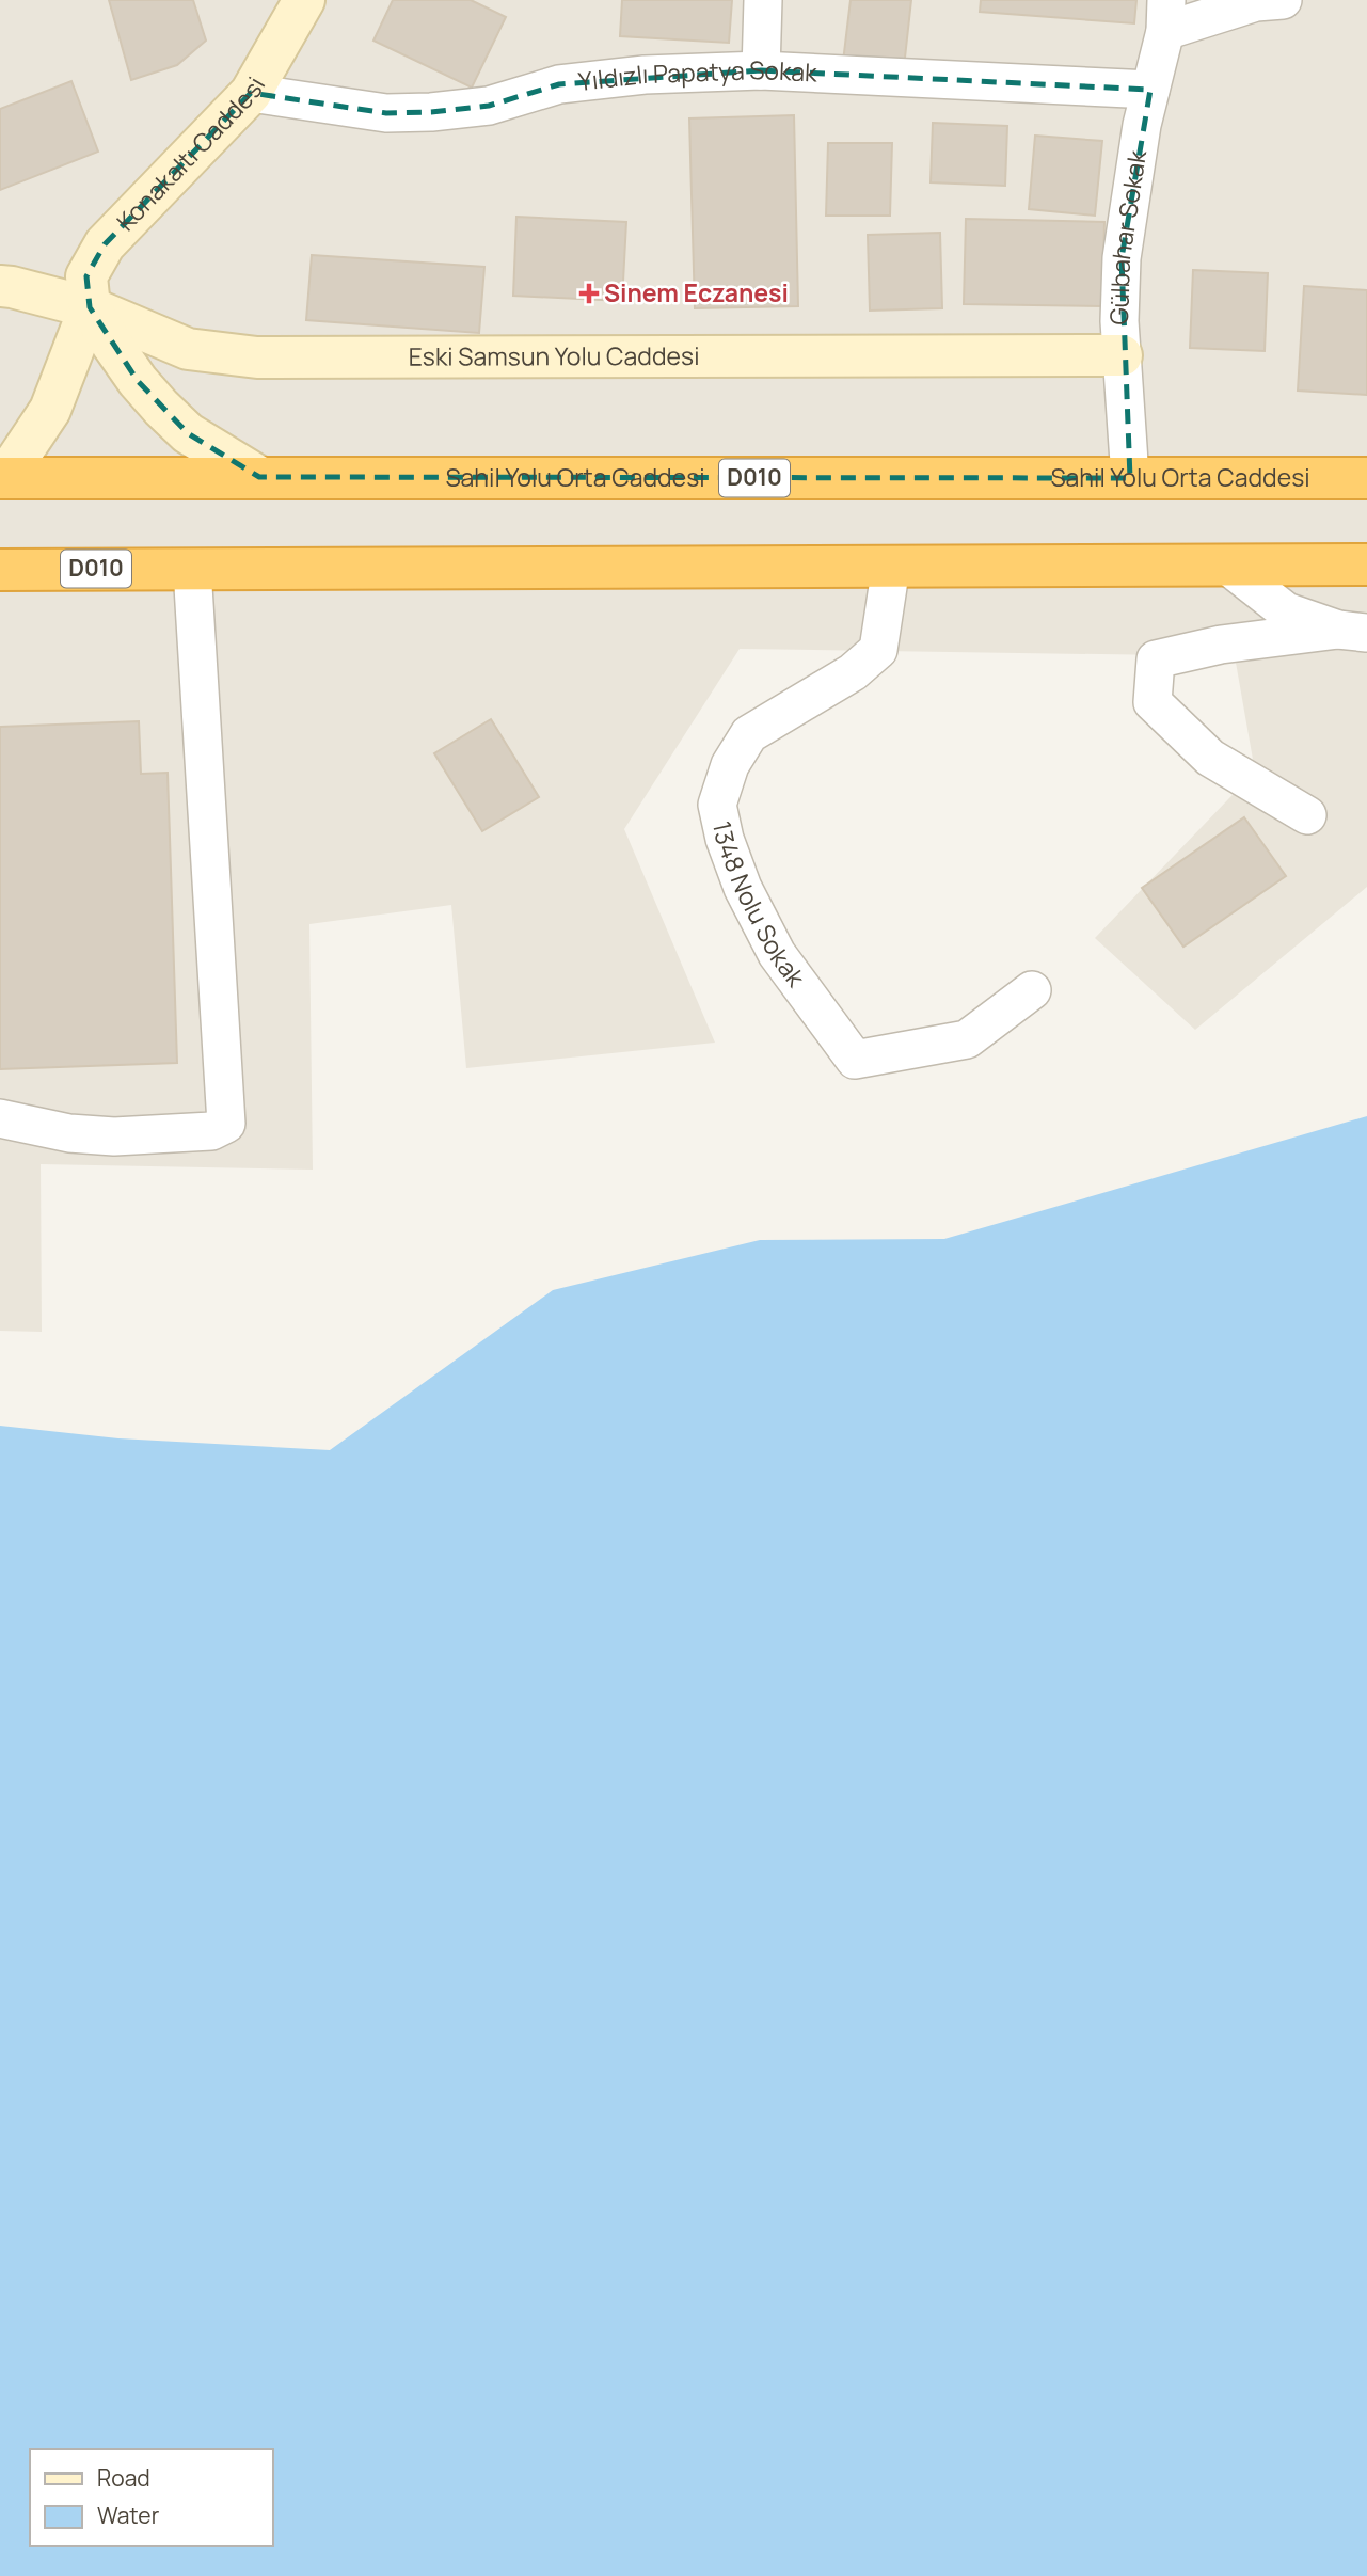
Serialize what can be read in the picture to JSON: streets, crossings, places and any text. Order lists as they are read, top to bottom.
{
  "streets": {
    "highway": ["Sahil Yolu Orta Caddesi", "D010"],
    "street": [
      "Yıldızlı Papatya Sokak",
      "Konakaltı Caddesi",
      "Gülbahar Sokak",
      "Eski Samsun Yolu Caddesi",
      "1348 Nolu Sokak"
    ]
  },
  "crossings": [
    ["Yıldızlı Papatya Sokak", "Konakaltı Caddesi"],
    ["Yıldızlı Papatya Sokak", "Gülbahar Sokak"],
    ["Konakaltı Caddesi", "Eski Samsun Yolu Caddesi"],
    ["Konakaltı Caddesi", "Sahil Yolu Orta Caddesi"],
    ["Gülbahar Sokak", "Eski Samsun Yolu Caddesi"],
    ["Gülbahar Sokak", "Sahil Yolu Orta Caddesi"],
    ["D010", "1348 Nolu Sokak"]
  ],
  "places": {
    "health": ["Sinem Eczanesi"]
  },
  "legend": ["Road", "Water"]
}
